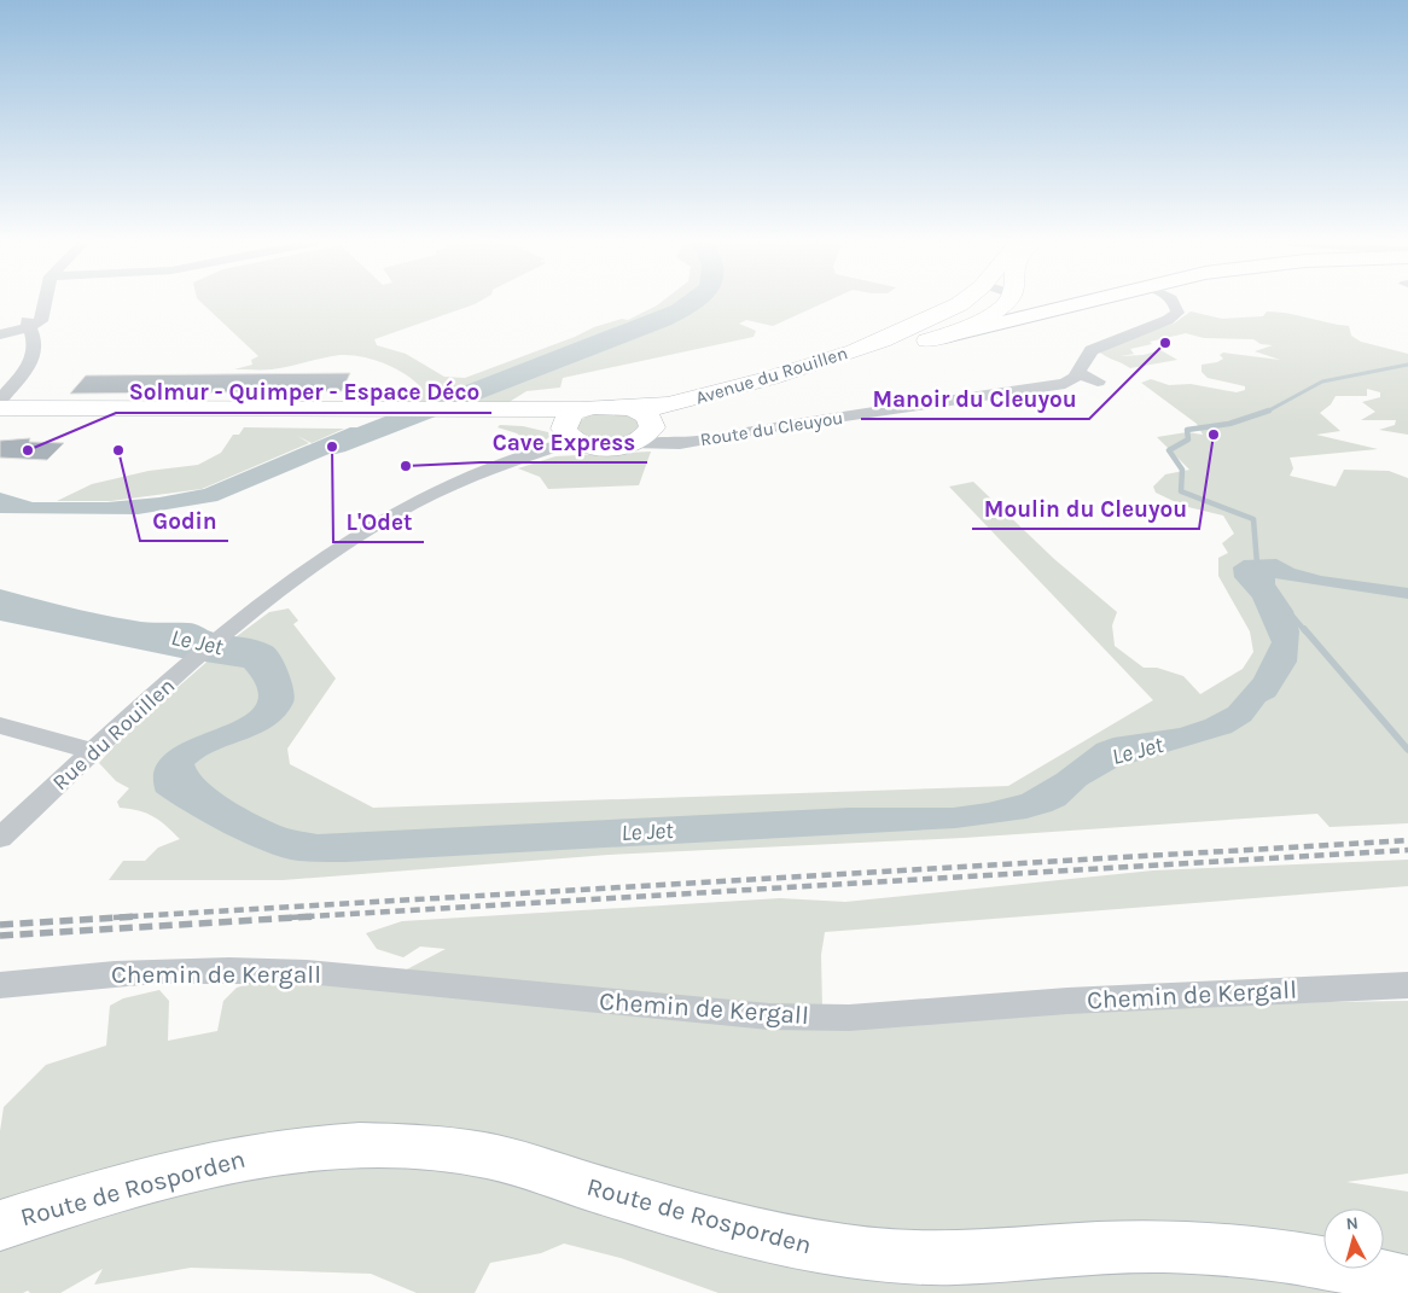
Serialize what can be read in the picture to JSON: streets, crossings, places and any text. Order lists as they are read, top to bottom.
{
  "streets": {
    "main road": ["Avenue du Rouillen"],
    "street": [
      "Route du Cleuyou",
      "Rue du Rouillen",
      "Chemin de Kergall",
      "Route de Rosporden"
    ]
  },
  "crossings": [
    ["Avenue du Rouillen", "Route du Cleuyou"]
  ],
  "water": ["Le Jet"],
  "places": [
    "Manoir du Cleuyou",
    "Moulin du Cleuyou",
    "L'Odet",
    "Solmur - Quimper - Espace Déco",
    "Godin",
    "Cave Express"
  ],
  "north": "top"
}
